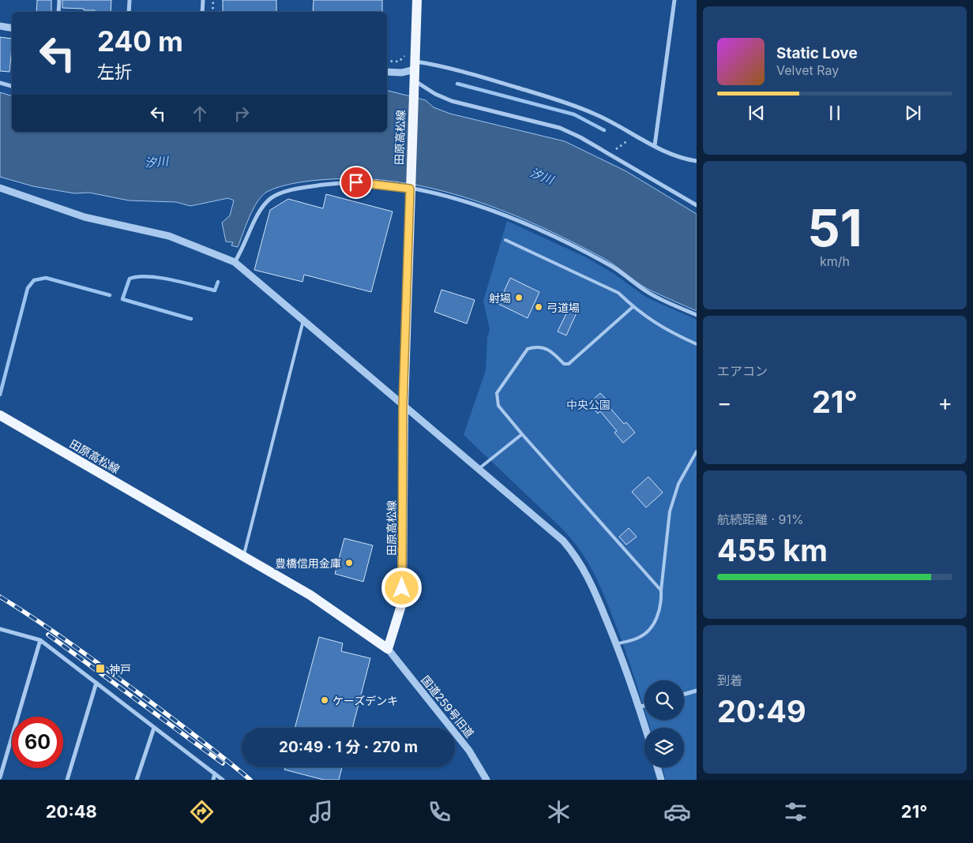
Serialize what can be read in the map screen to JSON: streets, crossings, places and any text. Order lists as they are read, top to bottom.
{
  "streets": {
    "main road": ["田原高松線"],
    "street": ["国道259号旧道"]
  },
  "crossings": [
    ["田原高松線", "国道259号旧道"]
  ],
  "water": ["汐川"],
  "parks": ["中央公園"],
  "places": {
    "other": [
      "射場",
      "弓道場",
      "豊橋信用金庫",
      "ケーズデンキ"
    ],
    "transit": ["神戸"]
  },
  "page": {
    "turn": ["240 m", "左折"],
    "song": ["Static Love", "Velvet Ray"],
    "tile": [
      ["51", "km/h"],
      "エアコン",
      ["航続距離 · 91%", "455 km"],
      ["到着", "20:49"]
    ],
    "heat": ["−", "21°", "+"],
    "limit": "60",
    "trip": "20:49 · 1 分 · 270 m",
    "tabs": ["20:48", "21°"]
  }
}
